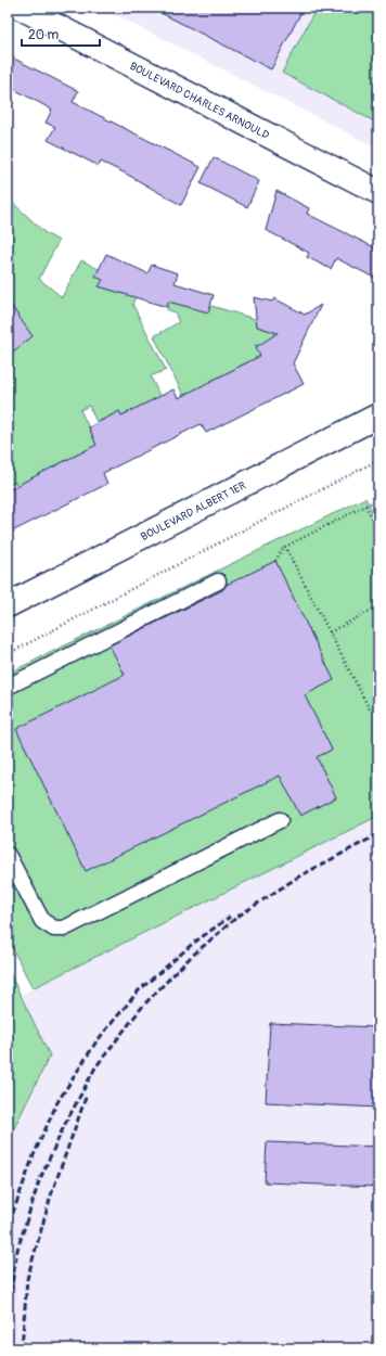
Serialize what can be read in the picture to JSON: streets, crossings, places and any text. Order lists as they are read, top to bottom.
{
  "streets": {
    "main road": ["BOULEVARD CHARLES ARNOULD", "BOULEVARD ALBERT 1ER"]
  },
  "scale_bar": "20 m"
}
